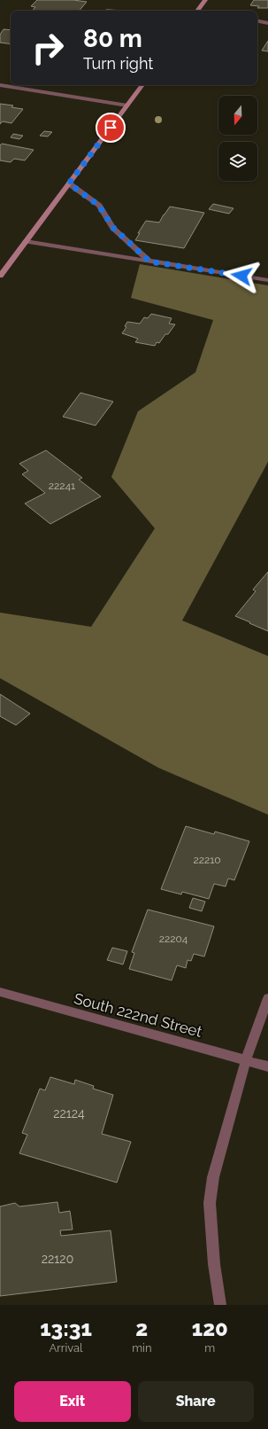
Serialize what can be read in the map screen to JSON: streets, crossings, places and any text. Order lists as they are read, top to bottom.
{
  "streets": {
    "street": ["South 222nd Street"]
  },
  "house_numbers": [
    "22241",
    "22210",
    "22204",
    "22124",
    "22120"
  ],
  "north": "bottom",
  "page": {
    "turn": ["80 m", "Turn right"],
    "eta": [
      "13:31",
      "Arrival",
      "2",
      "min",
      "120",
      "m"
    ],
    "buttons": ["Exit", "Share"]
  }
}
